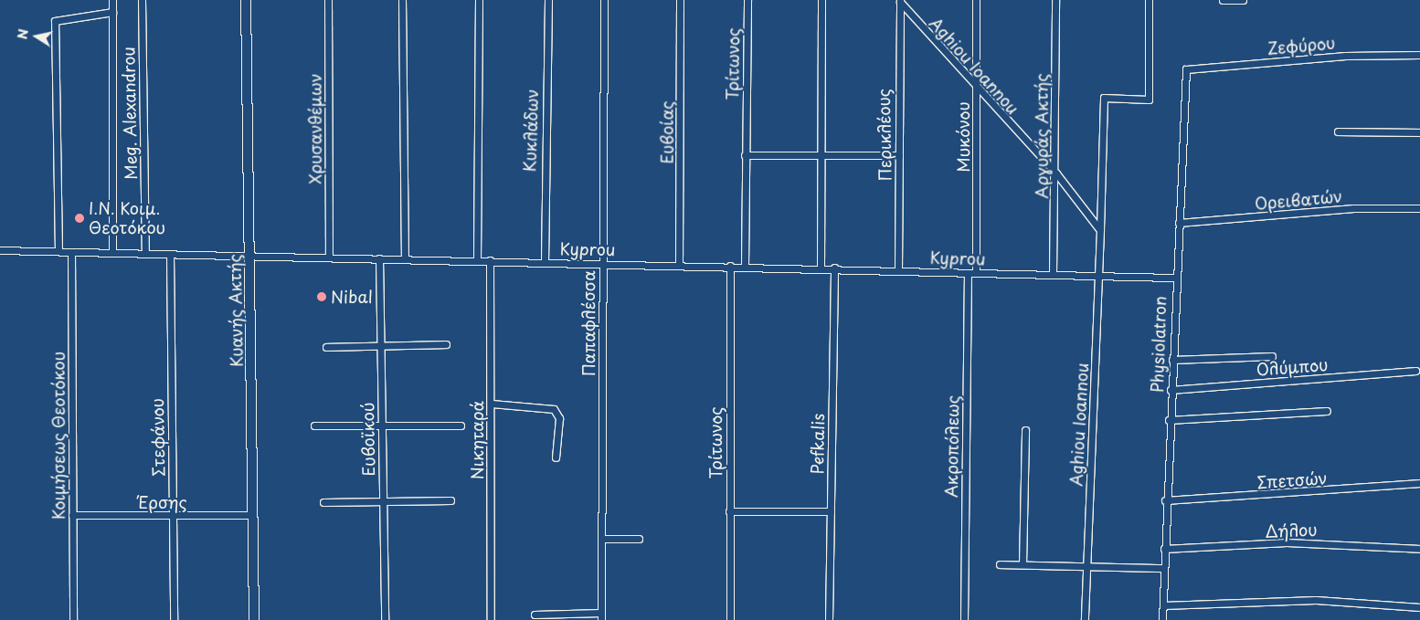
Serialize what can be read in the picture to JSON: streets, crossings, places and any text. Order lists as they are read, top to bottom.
{
  "streets": {
    "street": [
      "Ζεφύρου",
      "Τρίτωνος",
      "Aghiou Ioannou",
      "Meg. Alexandrou",
      "Χρυσανθέμων",
      "Κυκλάδων",
      "Ευβοίας",
      "Περικλέους",
      "Αργυράς Ακτής",
      "Μυκόνου",
      "Ορειβατών",
      "Kyprou",
      "Κυανής Ακτής",
      "Παπαφλέσσα",
      "Physiolatron",
      "Ολύμπου",
      "Κοιμήσεως Θεοτόκου",
      "Στεφάνου",
      "Ευβοϊκού",
      "Νικηταρά",
      "Pefkalis",
      "Ακροπόλεως",
      "Σπετσών",
      "Έρσης",
      "Δήλου"
    ]
  },
  "crossings": [
    ["Ζεφύρου", "Physiolatron"],
    ["Τρίτωνος", "Kyprou"],
    ["Aghiou Ioannou", "Περικλέους"],
    ["Aghiou Ioannou", "Αργυράς Ακτής"],
    ["Aghiou Ioannou", "Μυκόνου"],
    ["Aghiou Ioannou", "Kyprou"],
    ["Meg. Alexandrou", "Kyprou"],
    ["Χρυσανθέμων", "Kyprou"],
    ["Κυκλάδων", "Kyprou"],
    ["Ευβοίας", "Kyprou"],
    ["Περικλέους", "Kyprou"],
    ["Αργυράς Ακτής", "Kyprou"],
    ["Μυκόνου", "Kyprou"],
    ["Ορειβατών", "Physiolatron"],
    ["Kyprou", "Κυανής Ακτής"],
    ["Kyprou", "Παπαφλέσσα"],
    ["Kyprou", "Physiolatron"],
    ["Kyprou", "Κοιμήσεως Θεοτόκου"],
    ["Kyprou", "Στεφάνου"],
    ["Kyprou", "Ευβοϊκού"],
    ["Kyprou", "Νικηταρά"],
    ["Kyprou", "Pefkalis"],
    ["Kyprou", "Ακροπόλεως"],
    ["Κυανής Ακτής", "Έρσης"],
    ["Physiolatron", "Ολύμπου"],
    ["Physiolatron", "Σπετσών"],
    ["Physiolatron", "Δήλου"],
    ["Κοιμήσεως Θεοτόκου", "Έρσης"],
    ["Στεφάνου", "Έρσης"]
  ],
  "places": ["Ι.Ν. Κοιμ. Θεοτόκου", "Nibal"],
  "north": "left"
}
